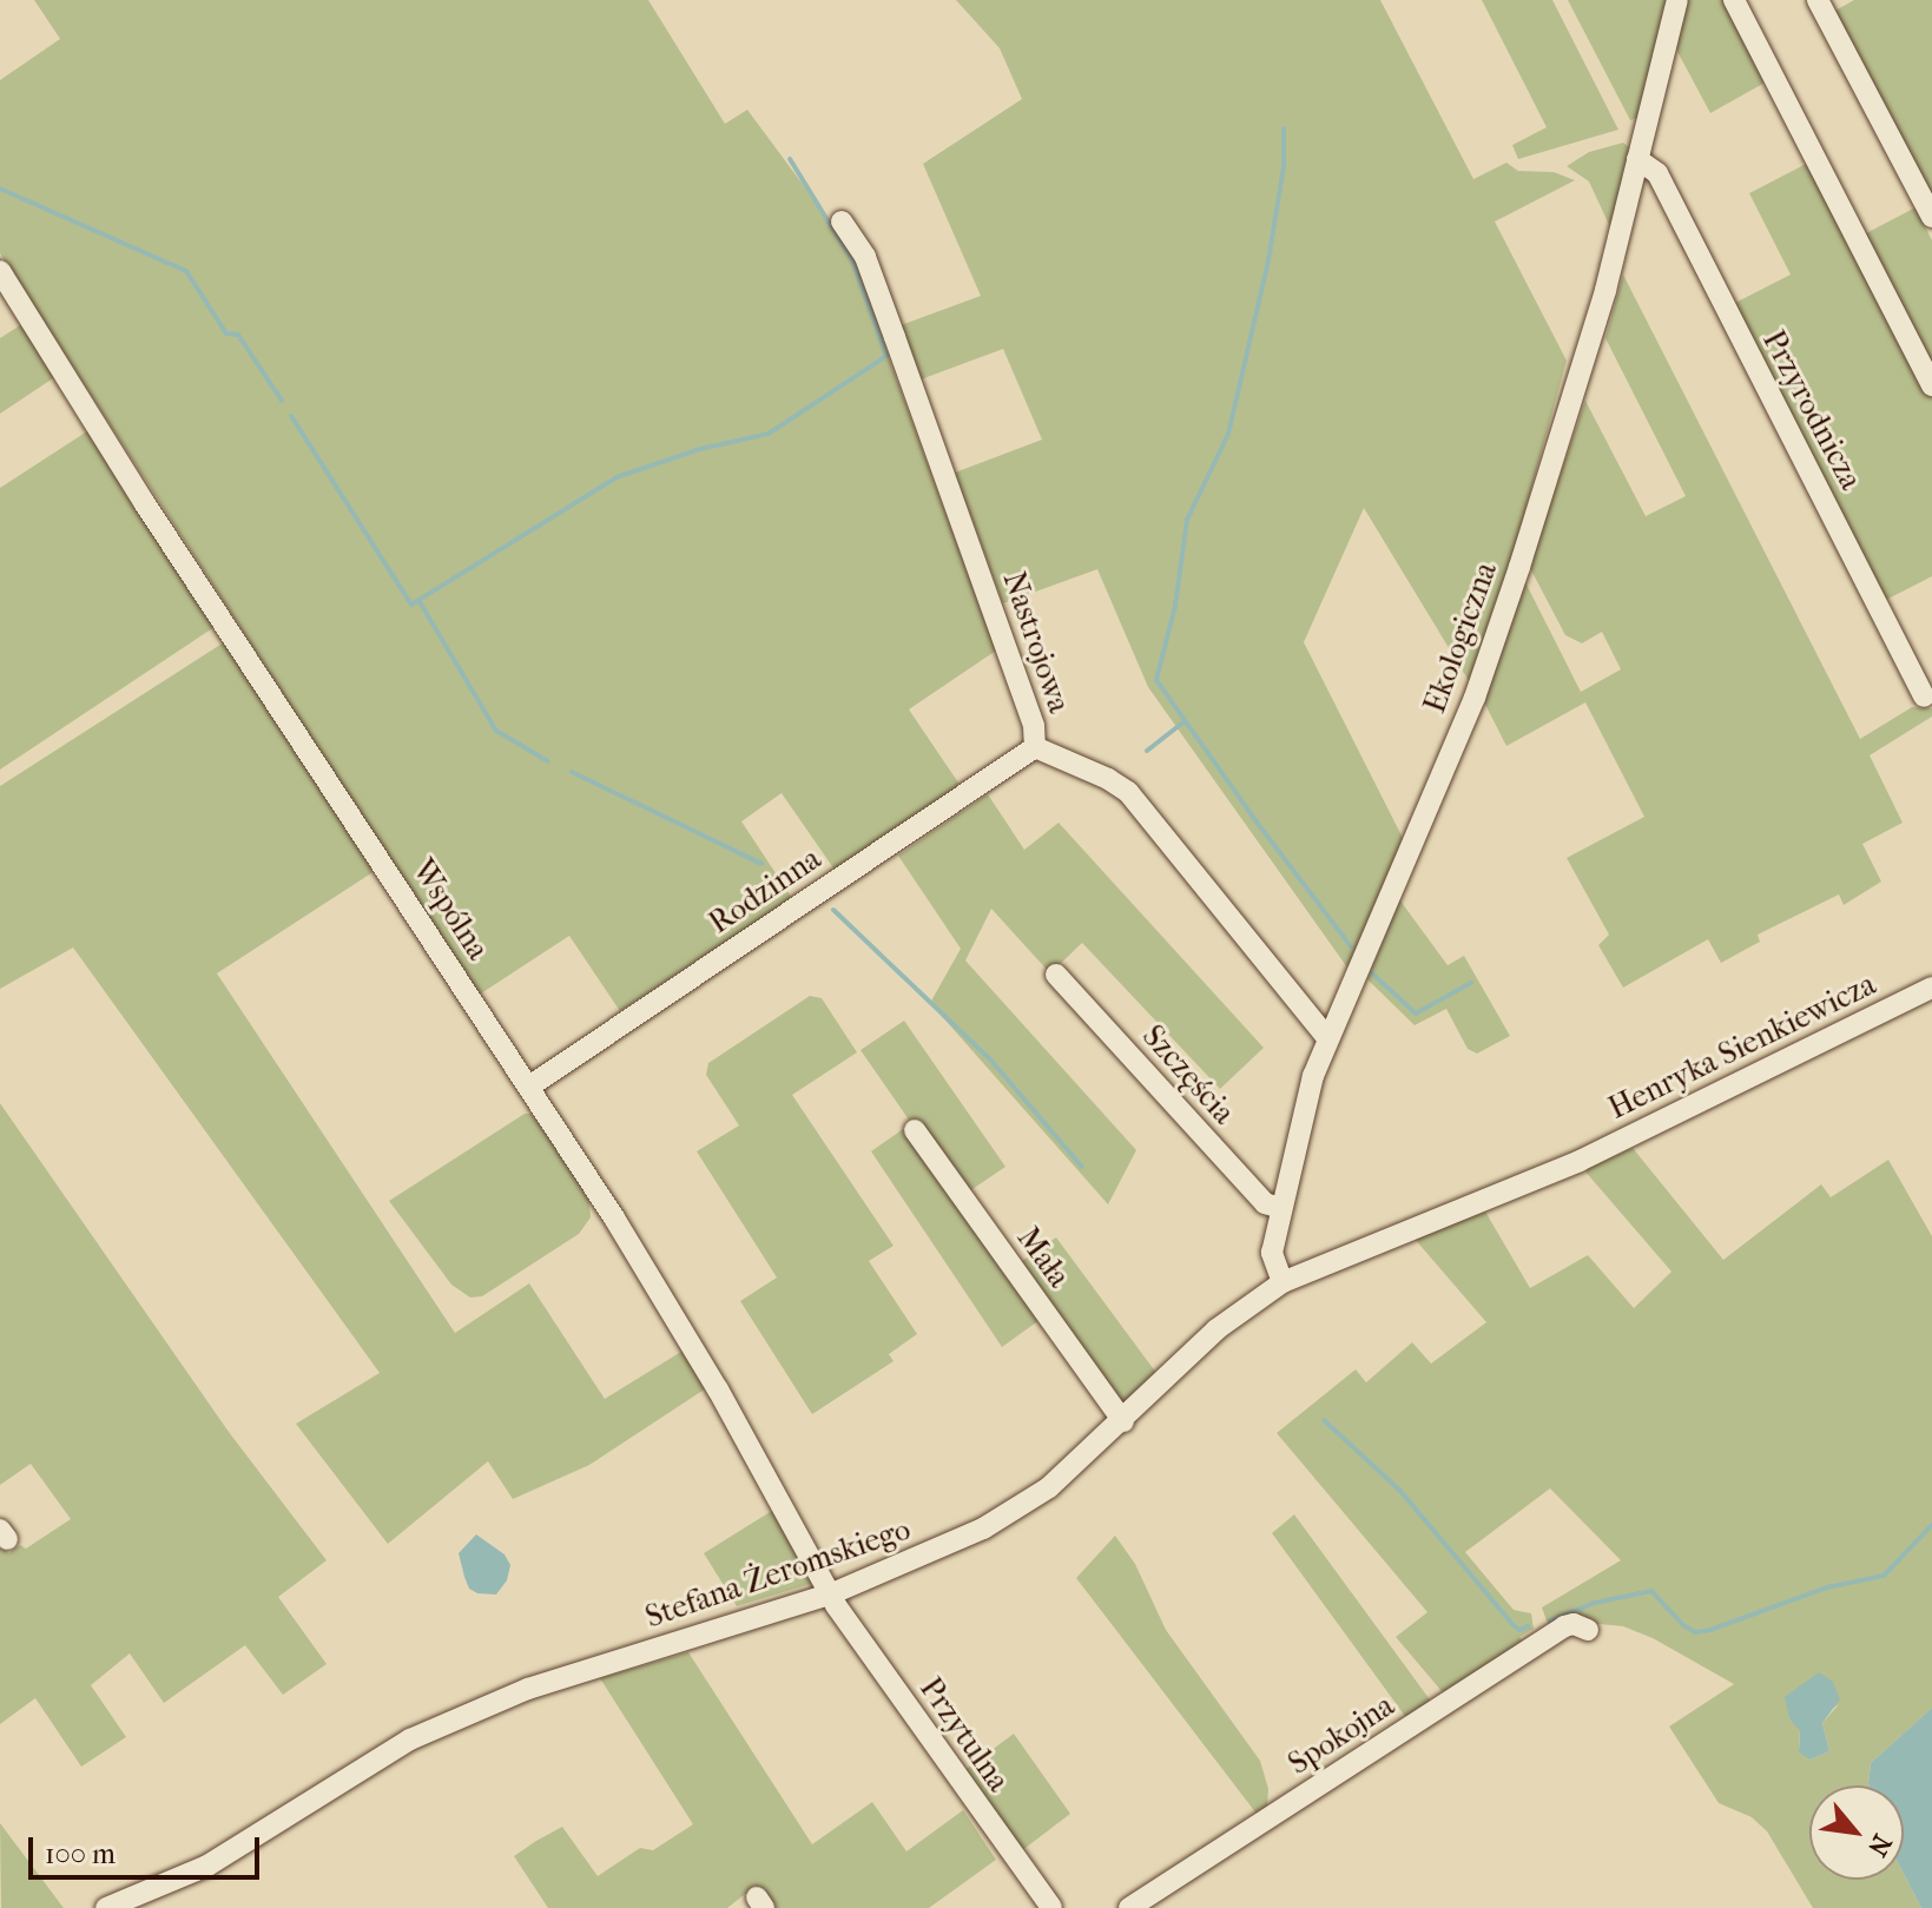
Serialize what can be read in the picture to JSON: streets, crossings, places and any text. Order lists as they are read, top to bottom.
{
  "streets": {
    "street": [
      "Przyrodnicza",
      "Ekologiczna",
      "Nastrojowa",
      "Rodzinna",
      "Wspólna",
      "Henryka Sienkiewicza",
      "Szczęścia",
      "Mała",
      "Stefana Żeromskiego",
      "Przytulna",
      "Spokojna"
    ]
  },
  "crossings": [
    ["Przyrodnicza", "Ekologiczna"],
    ["Ekologiczna", "Nastrojowa"],
    ["Ekologiczna", "Szczęścia"],
    ["Ekologiczna", "Stefana Żeromskiego"],
    ["Nastrojowa", "Rodzinna"],
    ["Rodzinna", "Wspólna"],
    ["Wspólna", "Stefana Żeromskiego"],
    ["Wspólna", "Przytulna"],
    ["Henryka Sienkiewicza", "Stefana Żeromskiego"],
    ["Mała", "Stefana Żeromskiego"],
    ["Stefana Żeromskiego", "Przytulna"]
  ],
  "scale_bar": "100 m",
  "north": "bottom right"
}
